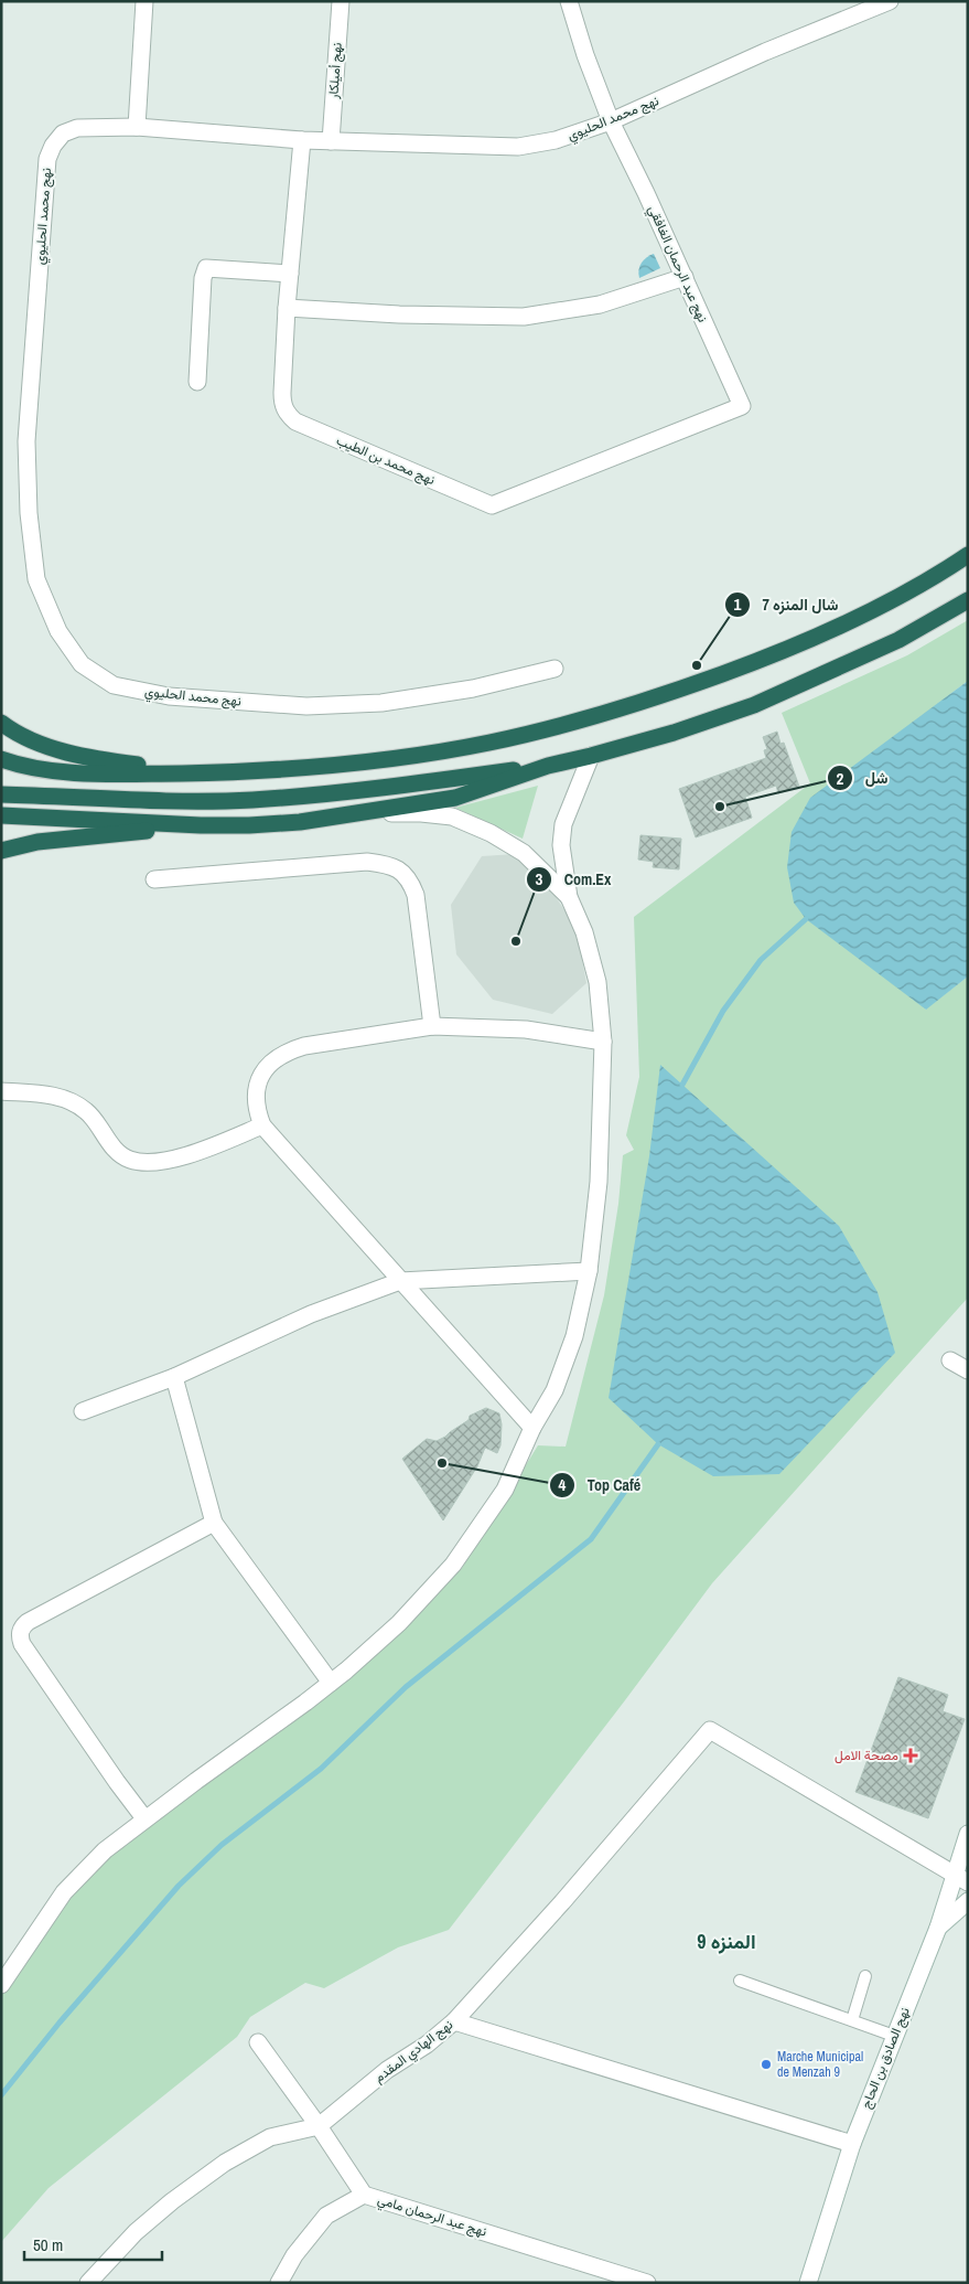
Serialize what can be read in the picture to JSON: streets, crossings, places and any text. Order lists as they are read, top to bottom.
{
  "streets": {
    "street": [
      "نهج أميلكار",
      "نهج محمد الحليوي",
      "نهج عبد الرحمان الغافقي",
      "نهج محمد بن الطيب",
      "نهج الهادي المقدم",
      "نهج الصادق بن الحاج",
      "نهج عبد الرحمان مامي"
    ]
  },
  "crossings": [
    ["نهج أميلكار", "نهج محمد الحليوي"],
    ["نهج محمد الحليوي", "نهج عبد الرحمان الغافقي"],
    ["نهج محمد الحليوي", "نهج محمد بن الطيب"],
    ["نهج عبد الرحمان الغافقي", "نهج محمد بن الطيب"],
    ["نهج الهادي المقدم", "نهج الصادق بن الحاج"],
    ["نهج الهادي المقدم", "نهج عبد الرحمان مامي"]
  ],
  "districts": ["المنزه 9"],
  "places": {
    "other": [
      "شال المنزه 7",
      "شل",
      "Com.Ex",
      "Top Café",
      "Marche Municipal de Menzah 9"
    ],
    "health": ["مصحة الامل"]
  },
  "scale_bar": "50 m"
}
